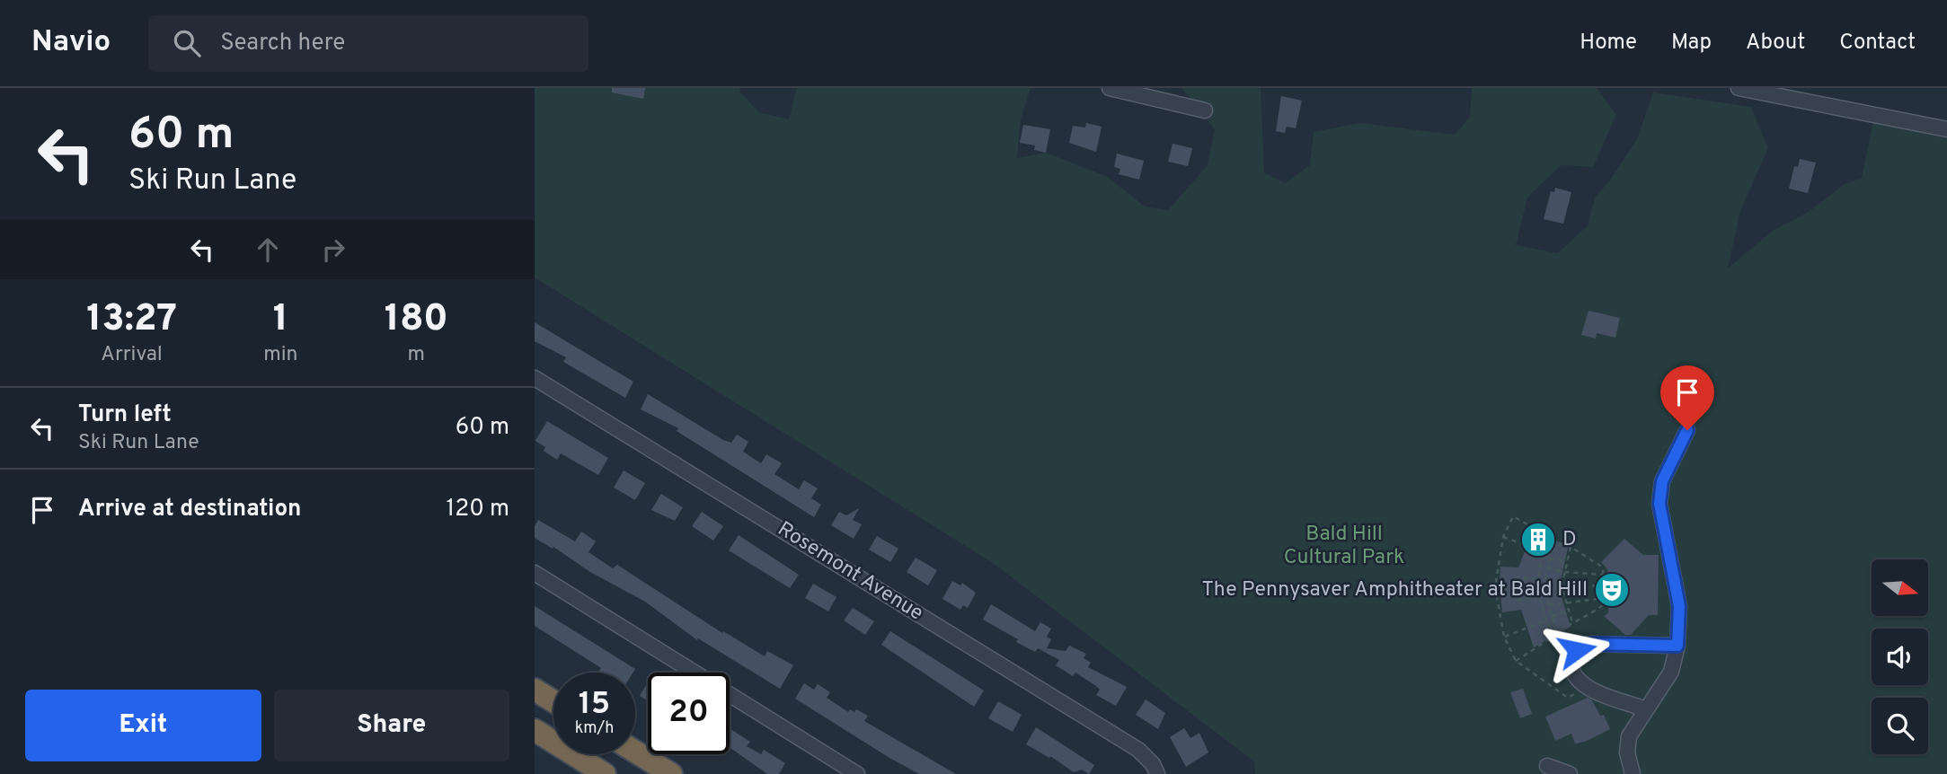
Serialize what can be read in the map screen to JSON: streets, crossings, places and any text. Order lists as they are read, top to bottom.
{
  "streets": {
    "street": ["Rosemont Avenue"]
  },
  "parks": ["Bald Hill Cultural Park"],
  "places": {
    "building": ["D"],
    "theatre": ["The Pennysaver Amphitheater at Bald Hill"]
  },
  "north": "right",
  "page": {
    "header": "Navio",
    "search": "Search here",
    "nav": [
      "Home",
      "Map",
      "About",
      "Contact"
    ],
    "turn": ["60 m", "Ski Run Lane"],
    "eta": [
      "13:27",
      "Arrival",
      "1",
      "min",
      "180",
      "m"
    ],
    "list": [
      {
        "name": "Turn left",
        "note": "Ski Run Lane",
        "value": "60 m"
      },
      {
        "name": "Arrive at destination",
        "value": "120 m"
      }
    ],
    "speed": "15 km/h",
    "limit": "20",
    "buttons": ["Exit", "Share"]
  }
}
